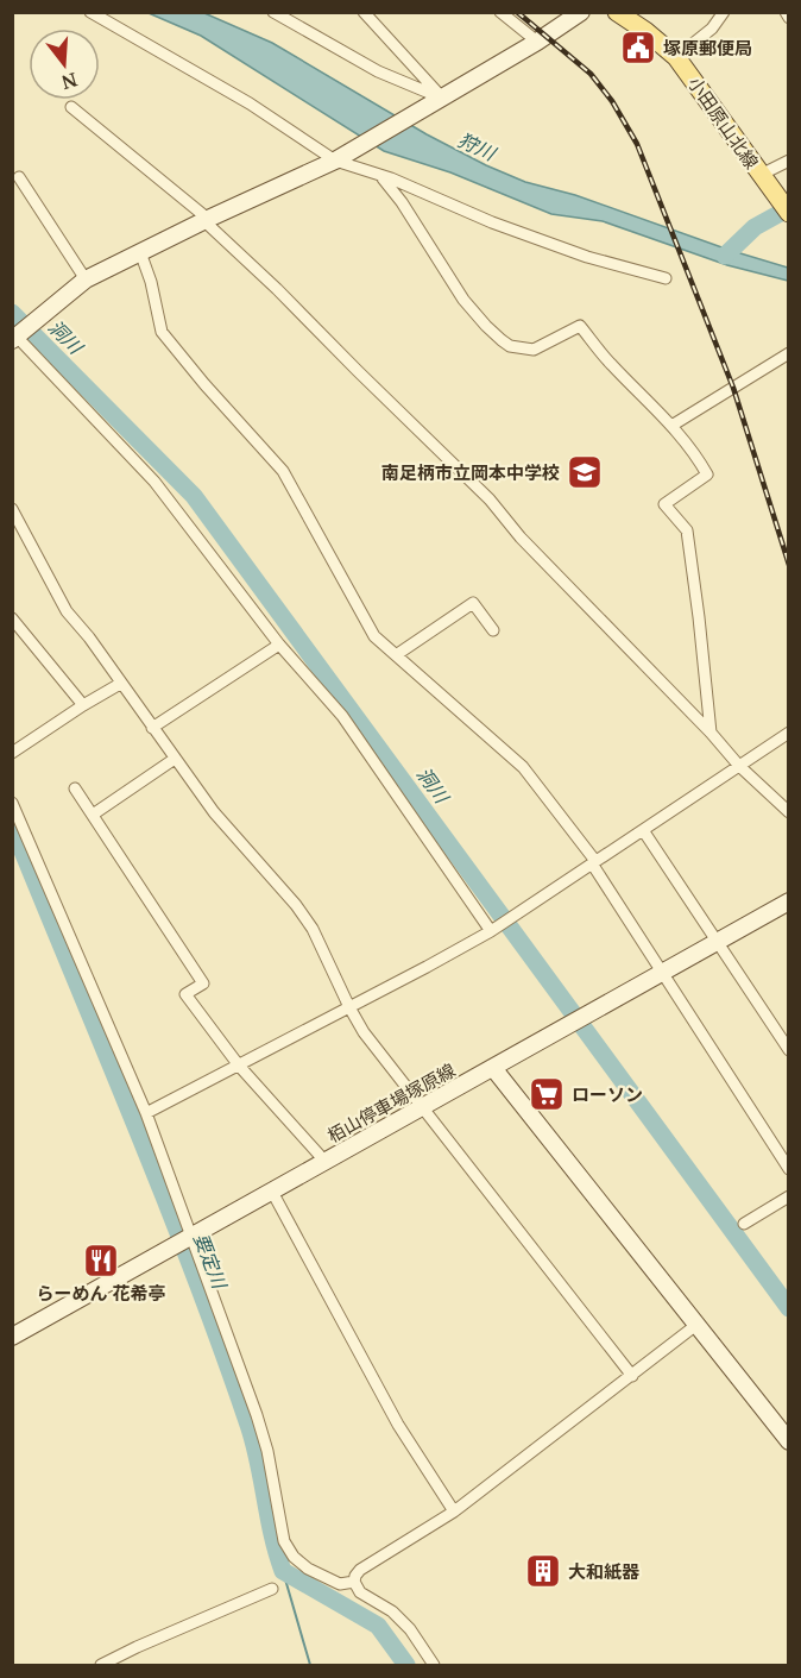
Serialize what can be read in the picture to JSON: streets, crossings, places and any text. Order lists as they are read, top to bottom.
{
  "streets": {
    "main road": ["小田原山北線"],
    "street": ["栢山停車場塚原線"]
  },
  "water": ["狩川", "洞川", "要定川"],
  "places": {
    "public building": ["塚原郵便局"],
    "school or university": ["南足柄市立岡本中学校"],
    "supermarket": ["ローソン"],
    "restaurant": ["らーめん 花希亭"],
    "building": ["大和紙器"]
  },
  "north": "bottom"
}
